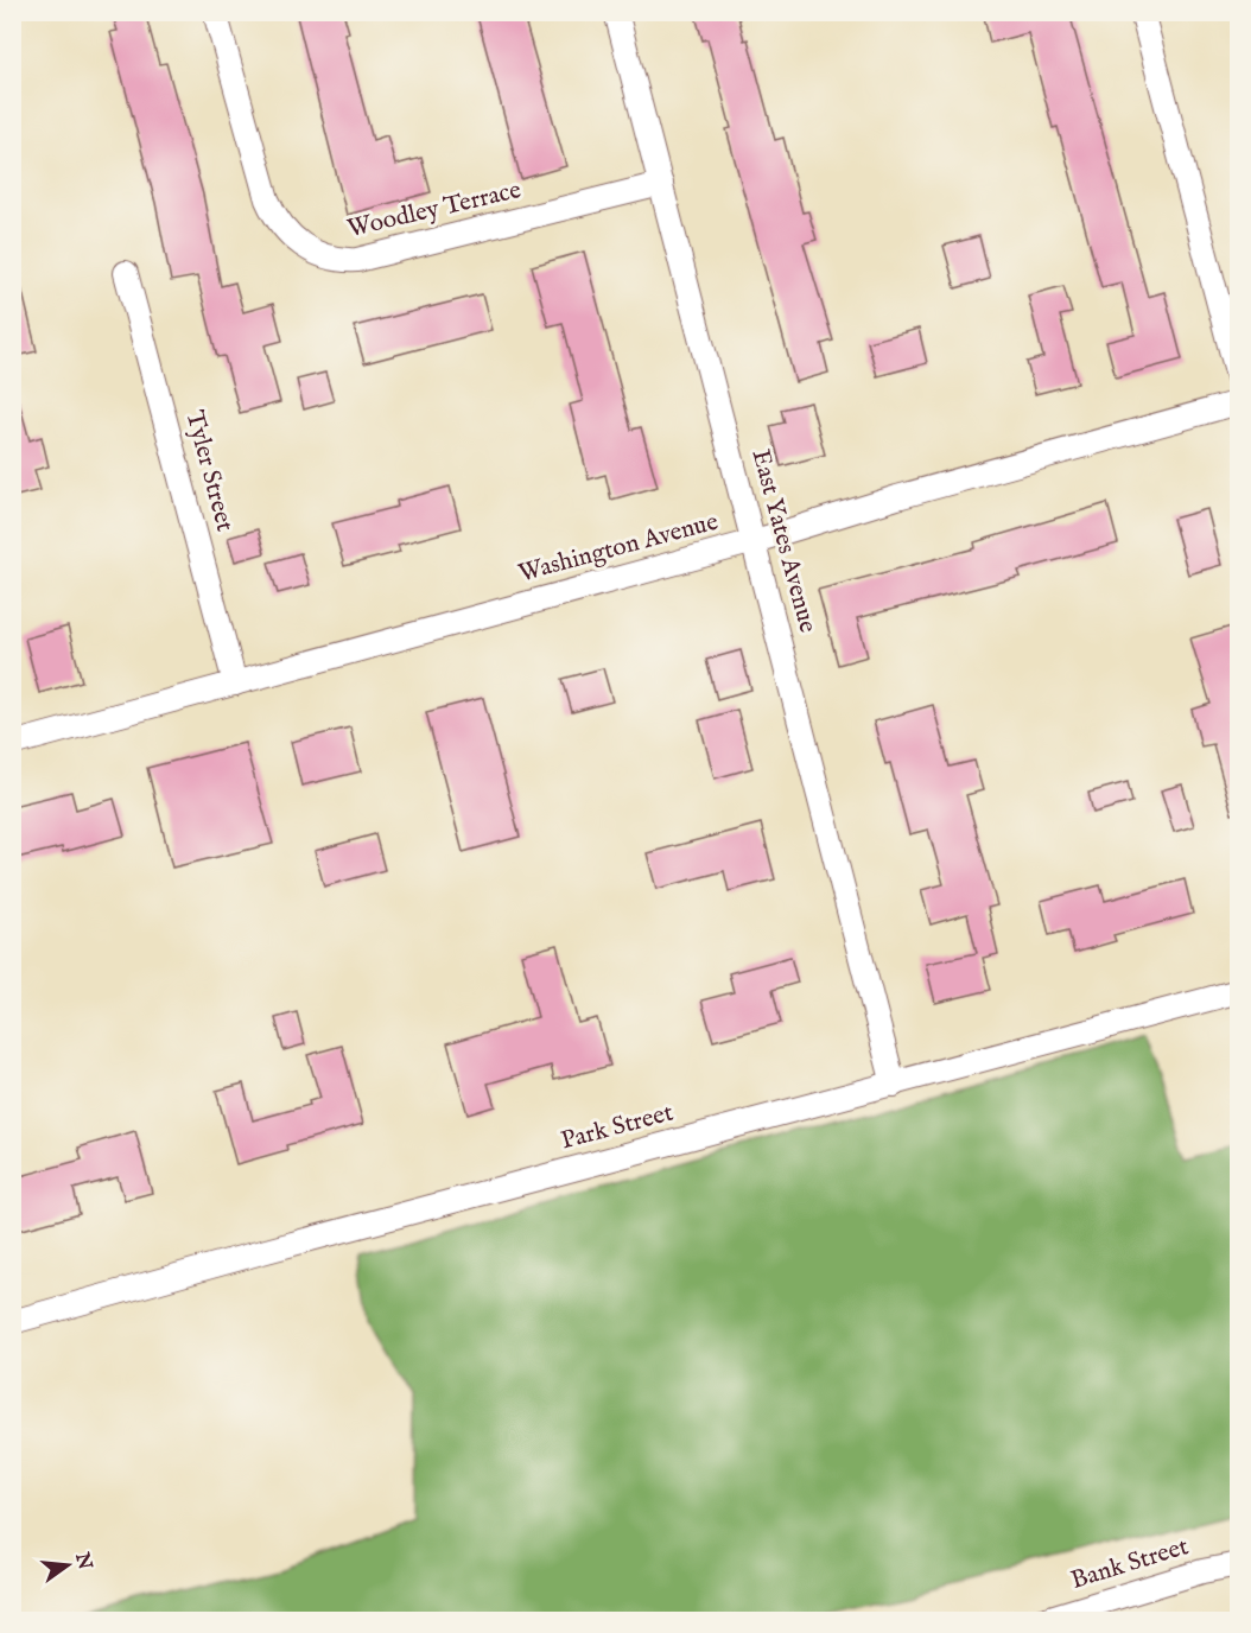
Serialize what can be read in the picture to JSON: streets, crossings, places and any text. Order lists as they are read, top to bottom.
{
  "streets": {
    "street": [
      "Woodley Terrace",
      "Tyler Street",
      "East Yates Avenue",
      "Washington Avenue",
      "Park Street",
      "Bank Street"
    ]
  },
  "crossings": [
    ["Woodley Terrace", "East Yates Avenue"],
    ["Tyler Street", "Washington Avenue"],
    ["East Yates Avenue", "Washington Avenue"],
    ["East Yates Avenue", "Park Street"]
  ],
  "north": "right"
}
